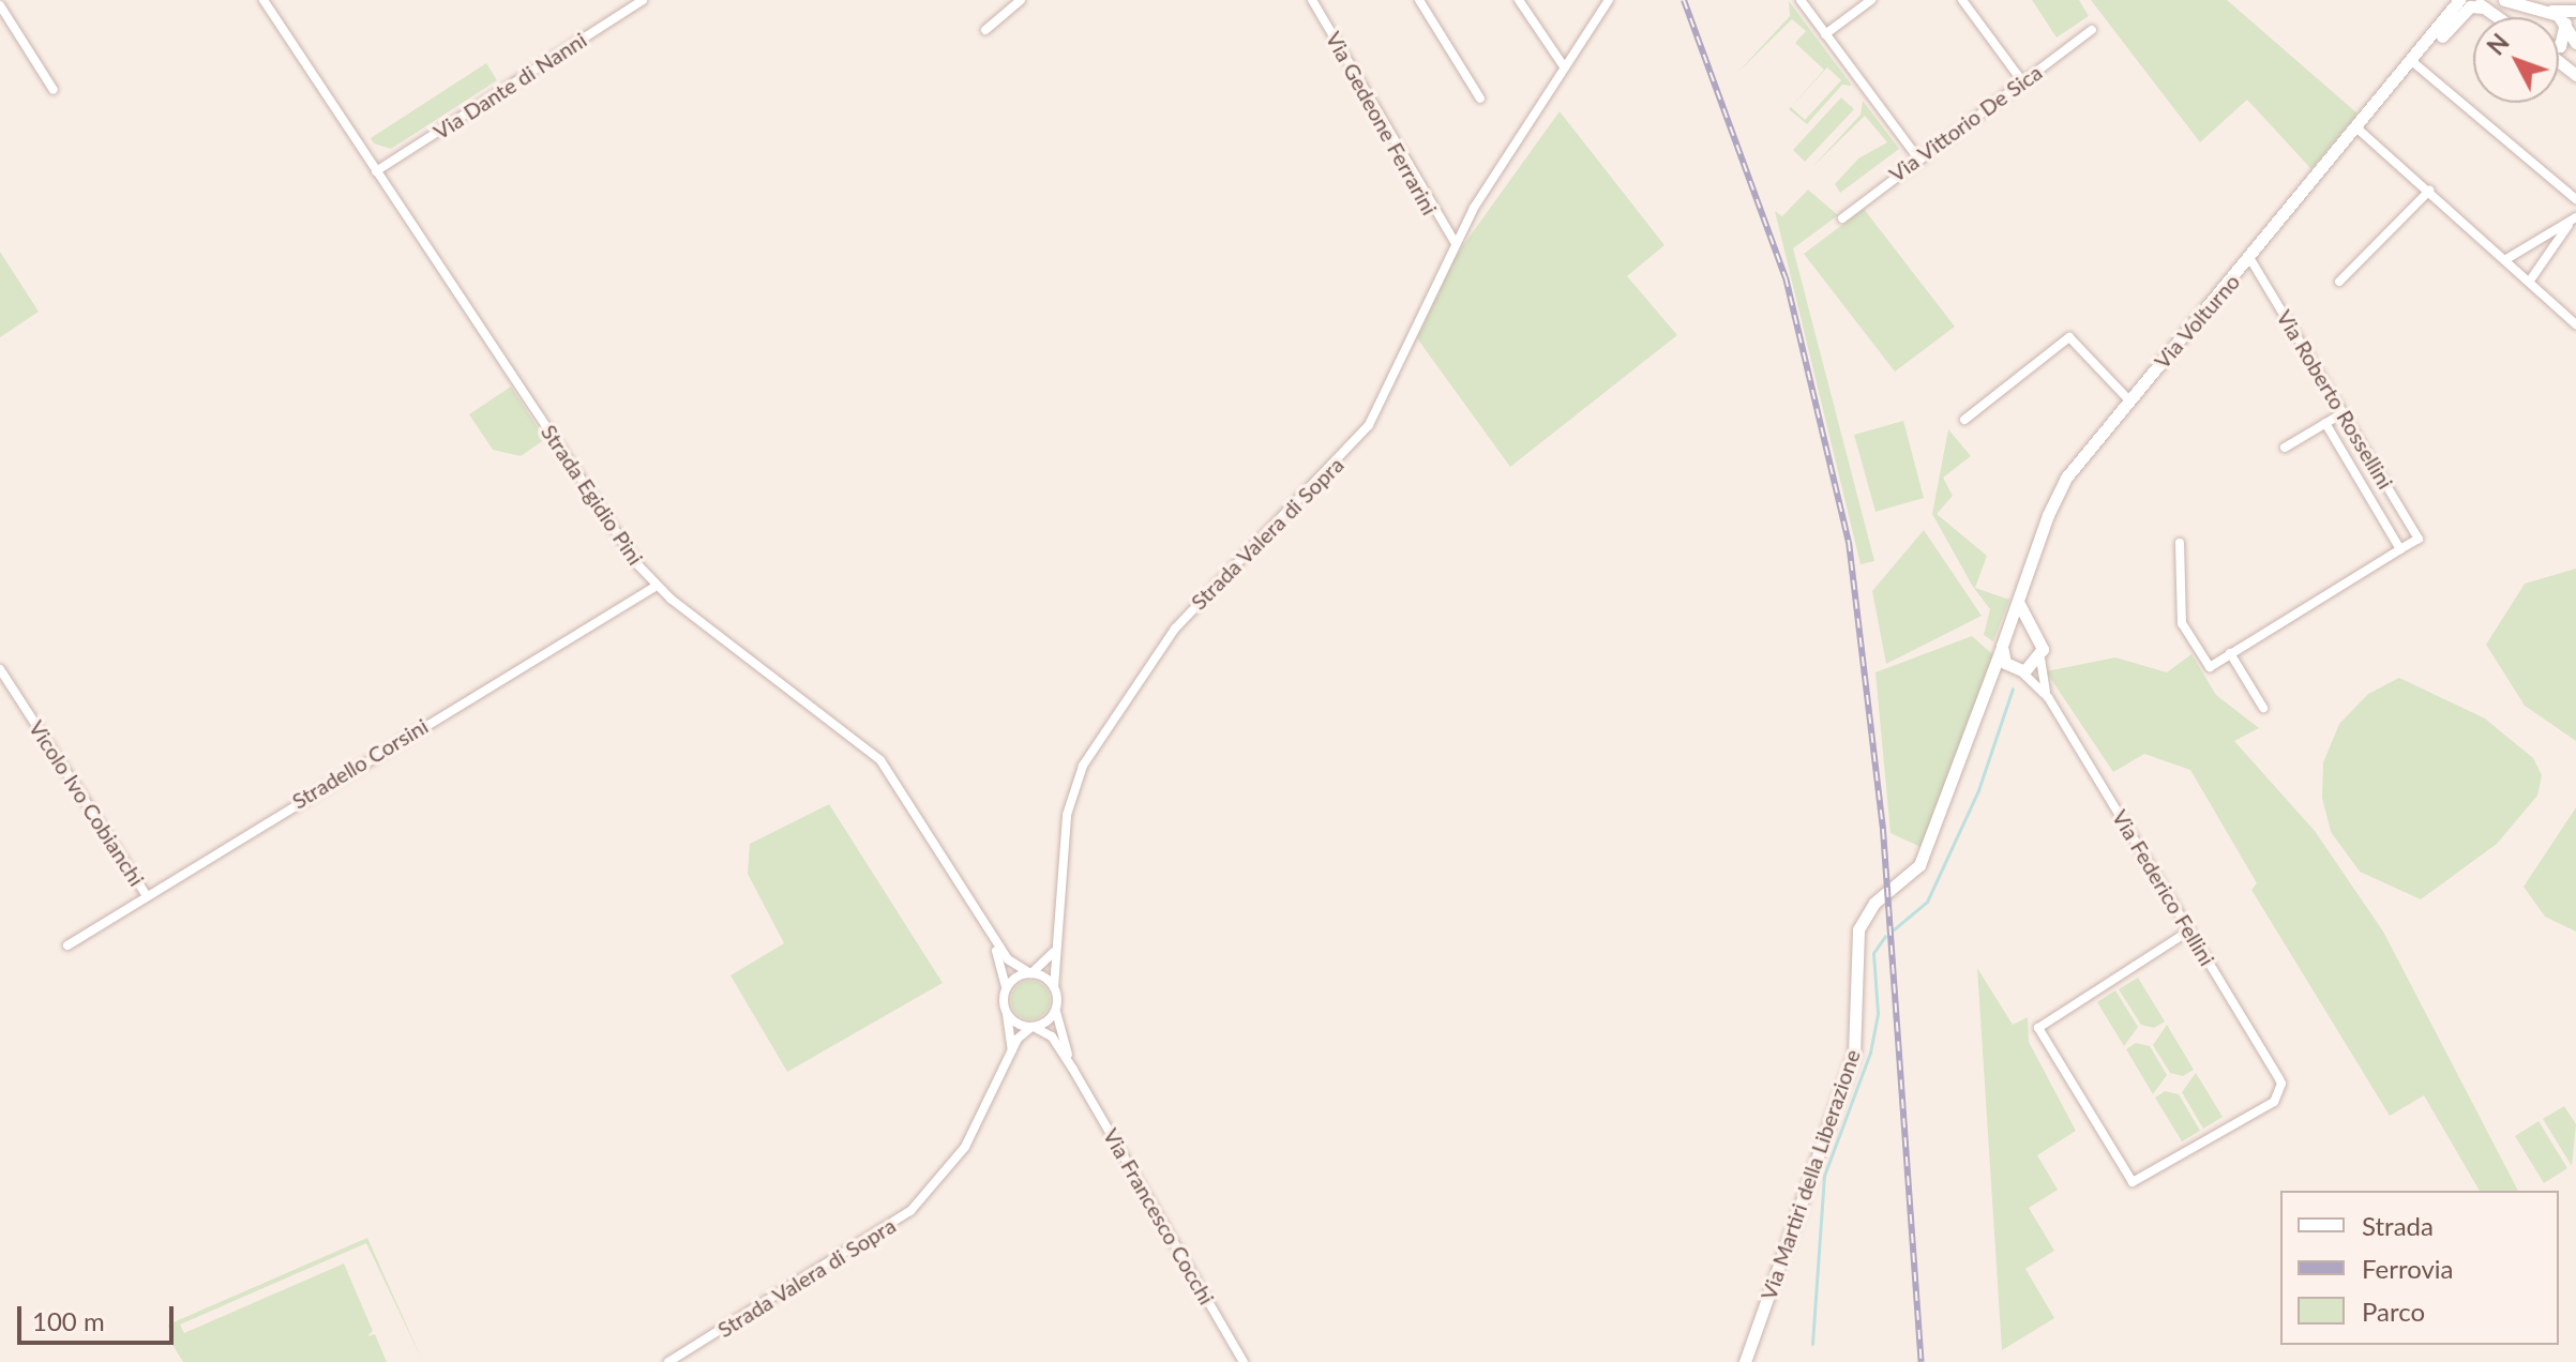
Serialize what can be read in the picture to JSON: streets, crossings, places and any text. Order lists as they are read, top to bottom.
{
  "streets": {
    "street": [
      "Via Dante di Nanni",
      "Via Gedeone Ferrarini",
      "Via Vittorio De Sica",
      "Via Volturno",
      "Via Roberto Rossellini",
      "Strada Egidio Pini",
      "Strada Valera di Sopra",
      "Stradello Corsini",
      "Vicolo Ivo Cobianchi",
      "Via Federico Fellini",
      "Via Martiri della Liberazione",
      "Via Francesco Cocchi"
    ]
  },
  "crossings": [
    ["Via Dante di Nanni", "Strada Egidio Pini"],
    ["Via Gedeone Ferrarini", "Strada Valera di Sopra"],
    ["Via Volturno", "Via Roberto Rossellini"],
    ["Via Volturno", "Via Federico Fellini"],
    ["Via Volturno", "Via Martiri della Liberazione"],
    ["Strada Egidio Pini", "Strada Valera di Sopra"],
    ["Strada Egidio Pini", "Stradello Corsini"],
    ["Strada Egidio Pini", "Via Francesco Cocchi"],
    ["Strada Valera di Sopra", "Via Francesco Cocchi"],
    ["Stradello Corsini", "Vicolo Ivo Cobianchi"]
  ],
  "legend": ["Strada", "Ferrovia", "Parco"],
  "scale_bar": "100 m",
  "north": "top left"
}
